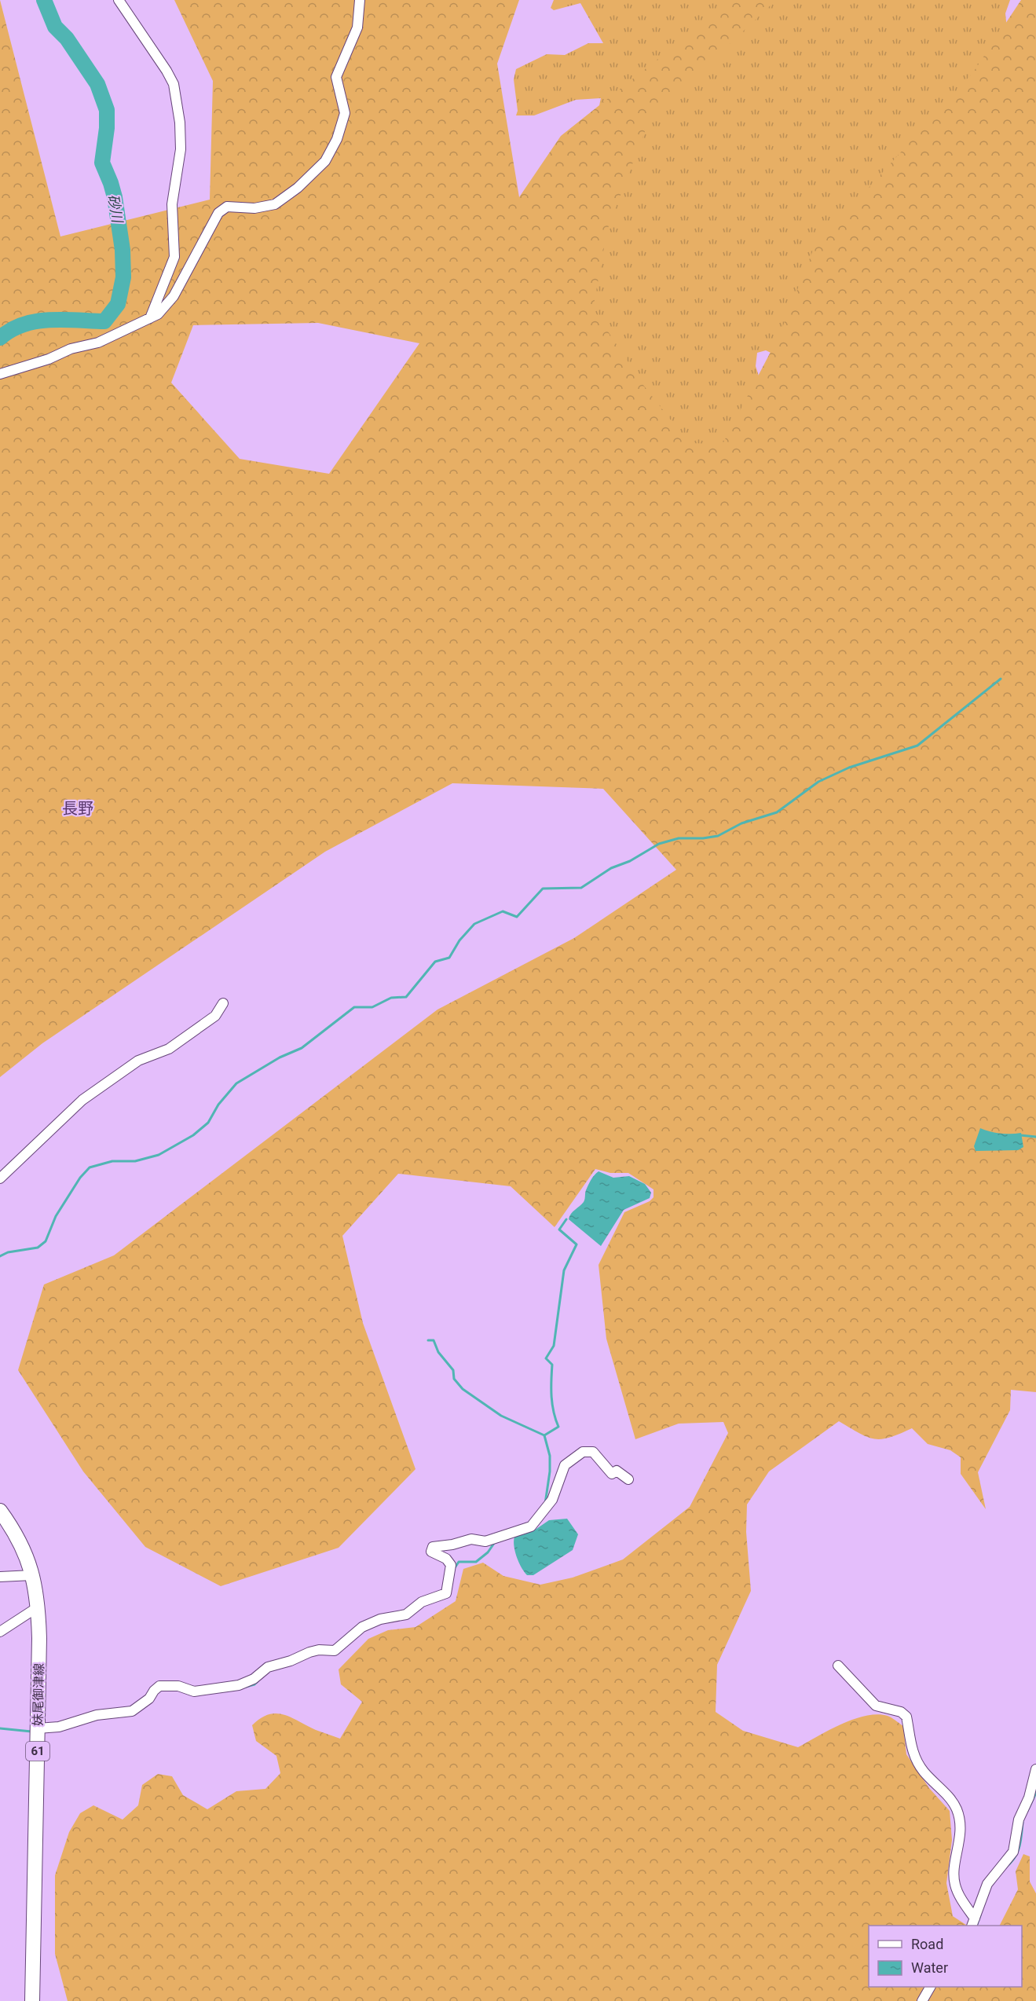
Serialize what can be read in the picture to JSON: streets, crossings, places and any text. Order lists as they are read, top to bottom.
{
  "streets": {
    "main road": ["妹尾御津線", "61"]
  },
  "districts": ["長野"],
  "water": ["砂川"],
  "legend": ["Road", "Water"]
}
